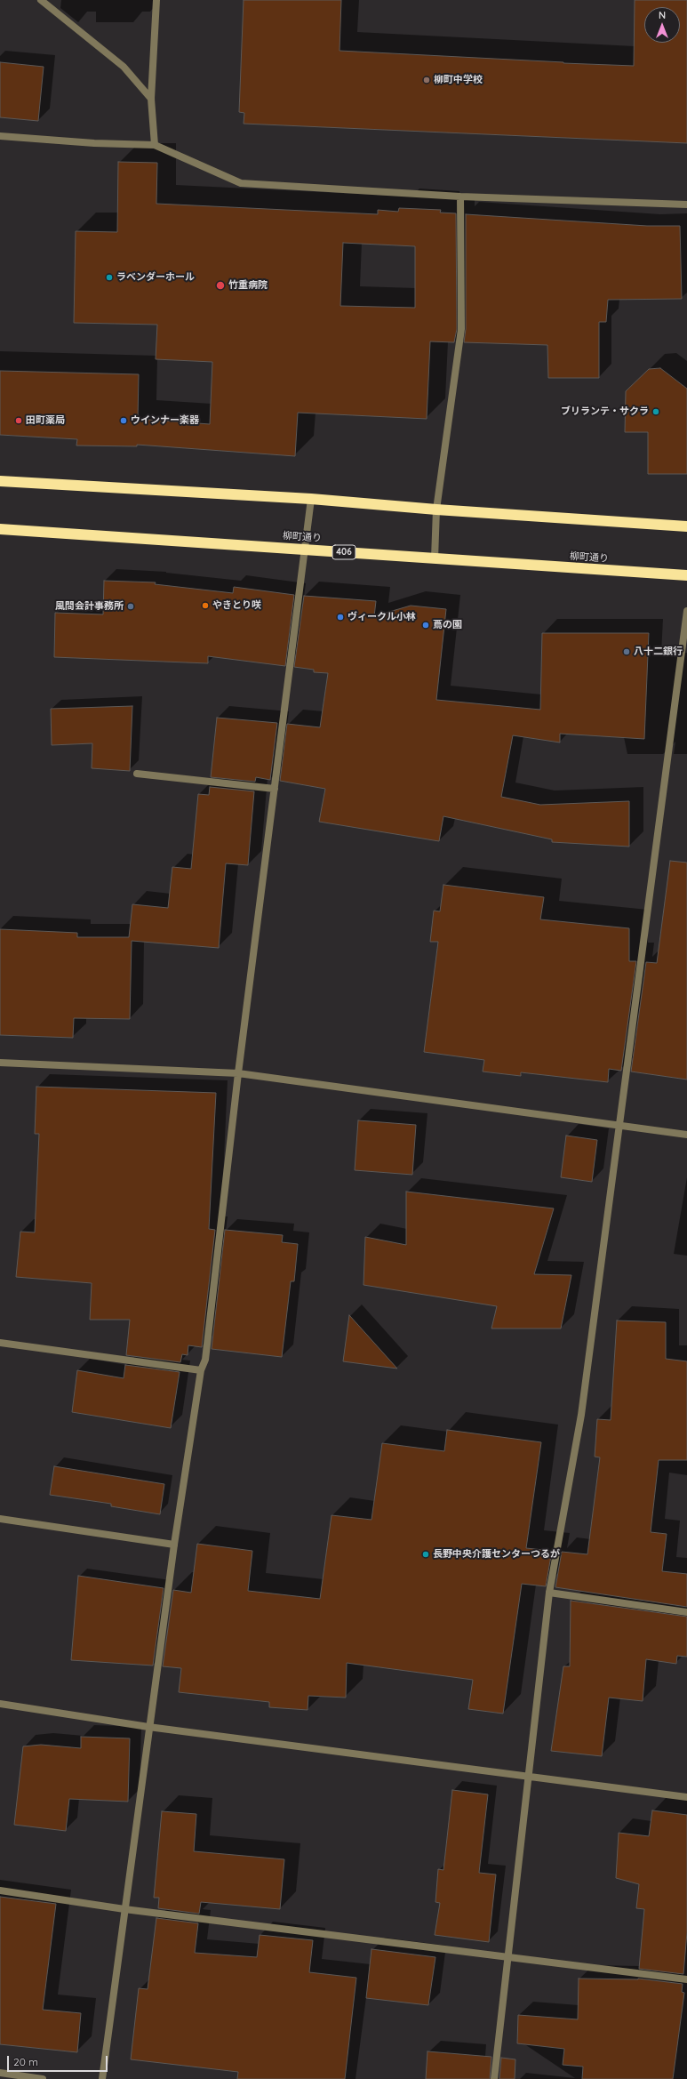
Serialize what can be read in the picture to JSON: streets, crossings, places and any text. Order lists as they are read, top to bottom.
{
  "streets": {
    "highway": ["柳町通り", "406"]
  },
  "places": [
    "柳町中学校",
    "ラベンダーホール",
    "竹重病院",
    "ブリランテ・サクラ",
    "田町薬局",
    "ウインナー楽器",
    "やきとり咲",
    "風間会計事務所",
    "ヴィークル小林",
    "蔦の園",
    "八十二銀行",
    "長野中央介護センターつるが"
  ],
  "scale_bar": "20 m",
  "north": "top"
}
